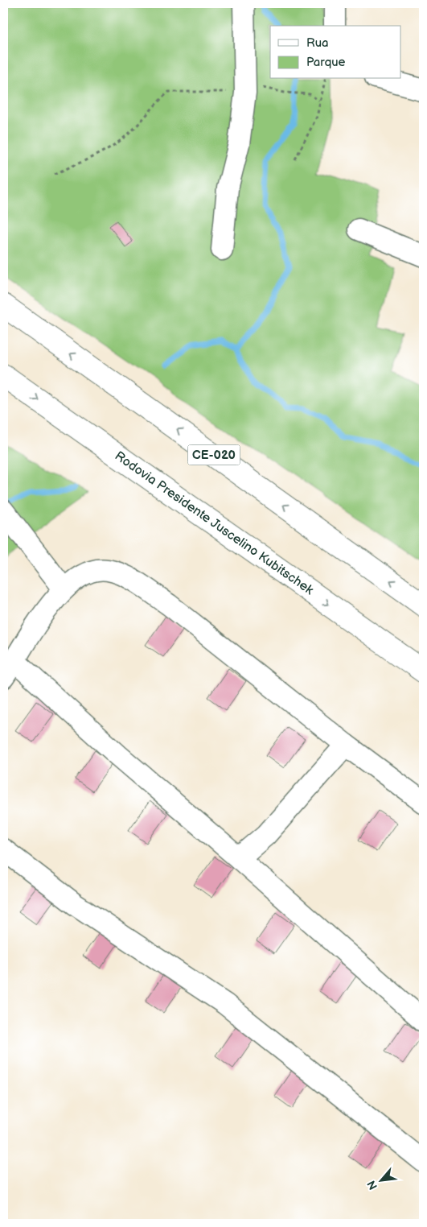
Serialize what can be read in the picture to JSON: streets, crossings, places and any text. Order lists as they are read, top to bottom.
{
  "streets": {
    "highway": ["CE-020", "Rodovia Presidente Juscelino Kubitschek"]
  },
  "legend": ["Rua", "Parque"],
  "north": "bottom left"
}
